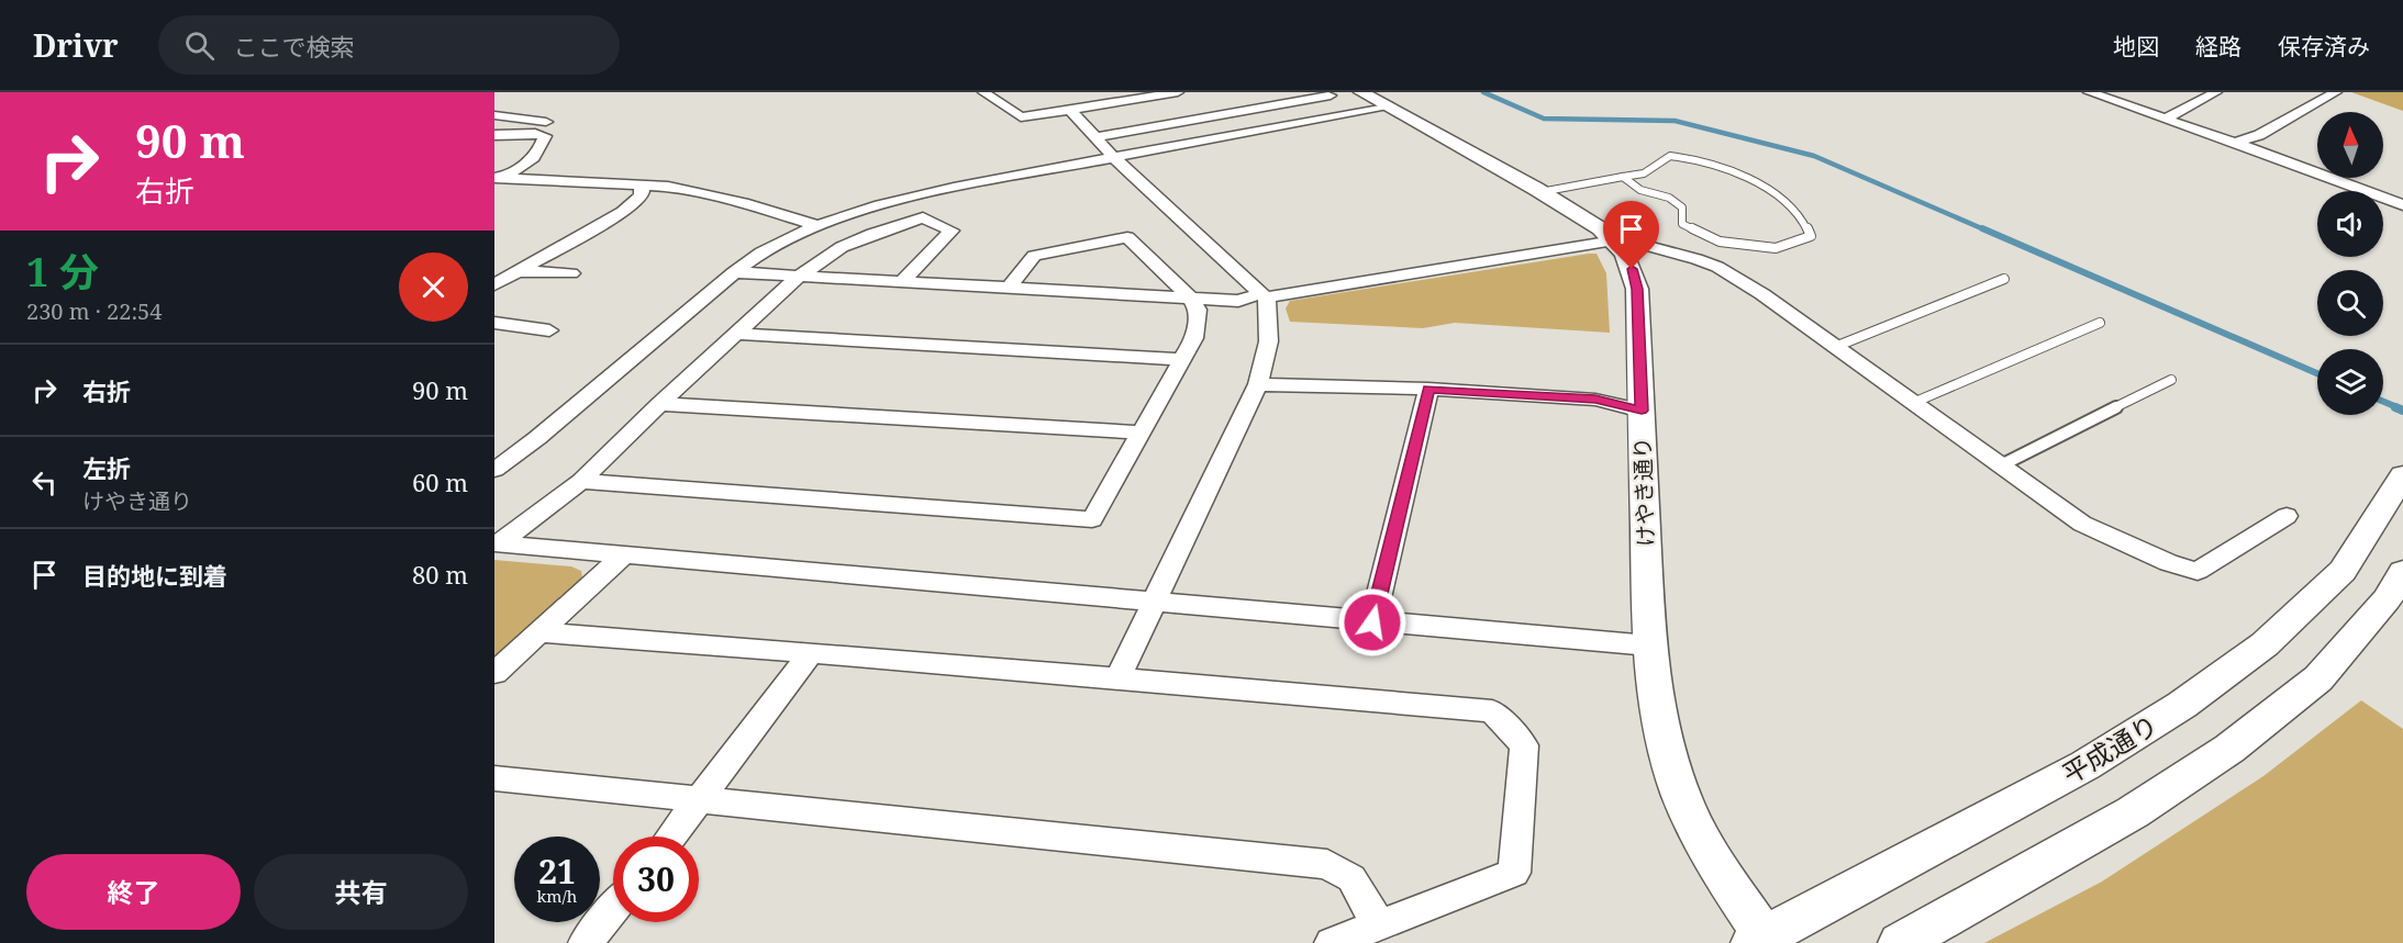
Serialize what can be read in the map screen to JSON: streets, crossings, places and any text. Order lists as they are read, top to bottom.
{
  "streets": {
    "street": ["けやき通り", "平成通り"]
  },
  "crossings": [
    ["けやき通り", "平成通り"]
  ],
  "north": "top",
  "page": {
    "header": "Drivr",
    "search": "ここで検索",
    "nav": ["地図", "経路", "保存済み"],
    "turn": ["90 m", "右折"],
    "heading": ["1 分", "230 m · 22:54"],
    "list": [
      {
        "name": "右折",
        "value": "90 m"
      },
      {
        "name": "左折",
        "note": "けやき通り",
        "value": "60 m"
      },
      {
        "name": "目的地に到着",
        "value": "80 m"
      }
    ],
    "speed": "21 km/h",
    "limit": "30",
    "buttons": ["終了", "共有"]
  }
}
